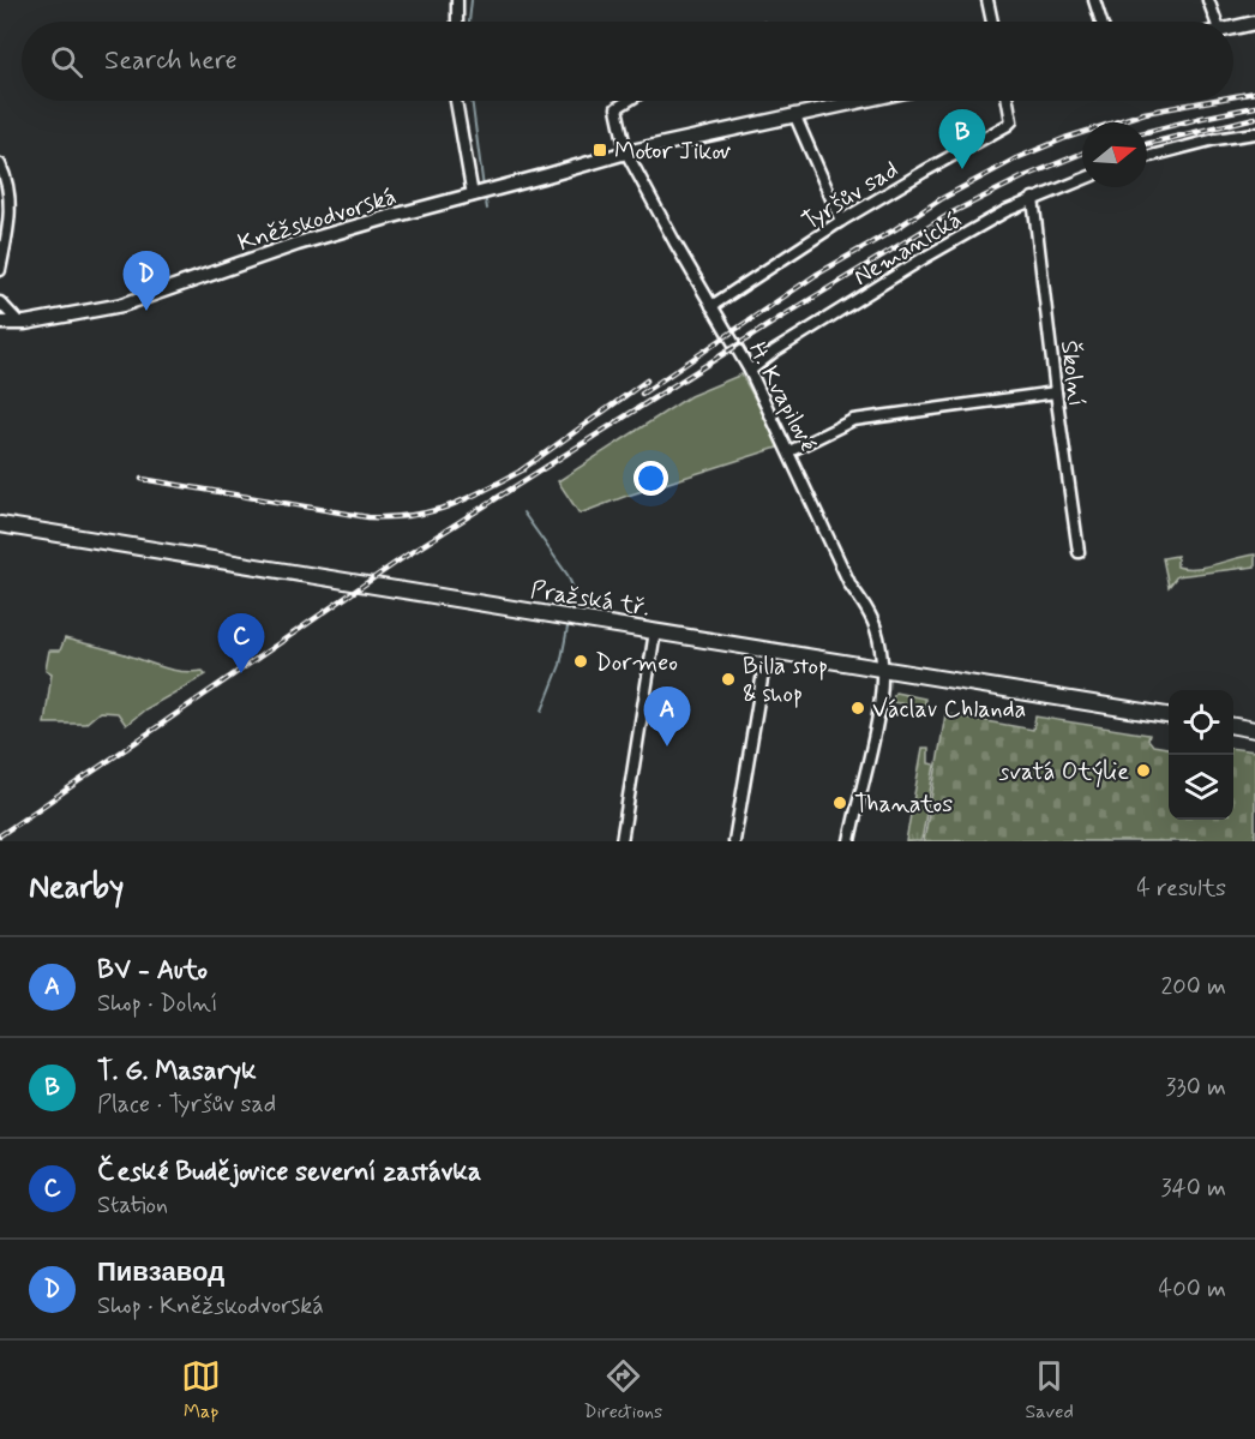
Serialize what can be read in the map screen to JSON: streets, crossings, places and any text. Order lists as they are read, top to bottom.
{
  "streets": {
    "main road": ["Pražská tř."],
    "street": [
      "Tyršův sad",
      "Kněžskodvorská",
      "Nemanická",
      "Školní",
      "H. Kvapilové"
    ]
  },
  "crossings": [
    ["Tyršův sad", "H. Kvapilové"],
    ["Kněžskodvorská", "H. Kvapilové"],
    ["Nemanická", "Školní"],
    ["Nemanická", "H. Kvapilové"],
    ["H. Kvapilové", "Pražská tř."]
  ],
  "places": {
    "transit": ["Motor Jikov"],
    "other": [
      "Dormeo",
      "Billa stop & shop",
      "Václav Chlanda",
      "svatá Otýlie",
      "Thanatos"
    ]
  },
  "north": "right",
  "page": {
    "search": "Search here",
    "pins": [
      "B",
      "D",
      "C",
      "A"
    ],
    "heading": ["Nearby", "4 results"],
    "list": [
      {
        "mark": "A",
        "name": "BV - Auto",
        "note": "Shop · Dolní",
        "value": "200 m"
      },
      {
        "mark": "B",
        "name": "T. G. Masaryk",
        "note": "Place · Tyršův sad",
        "value": "330 m"
      },
      {
        "mark": "C",
        "name": "České Budějovice severní zastávka",
        "note": "Station",
        "value": "340 m"
      },
      {
        "mark": "D",
        "name": "Пивзавод",
        "note": "Shop · Kněžskodvorská",
        "value": "400 m"
      }
    ],
    "nav": ["Map", "Directions", "Saved"]
  }
}
